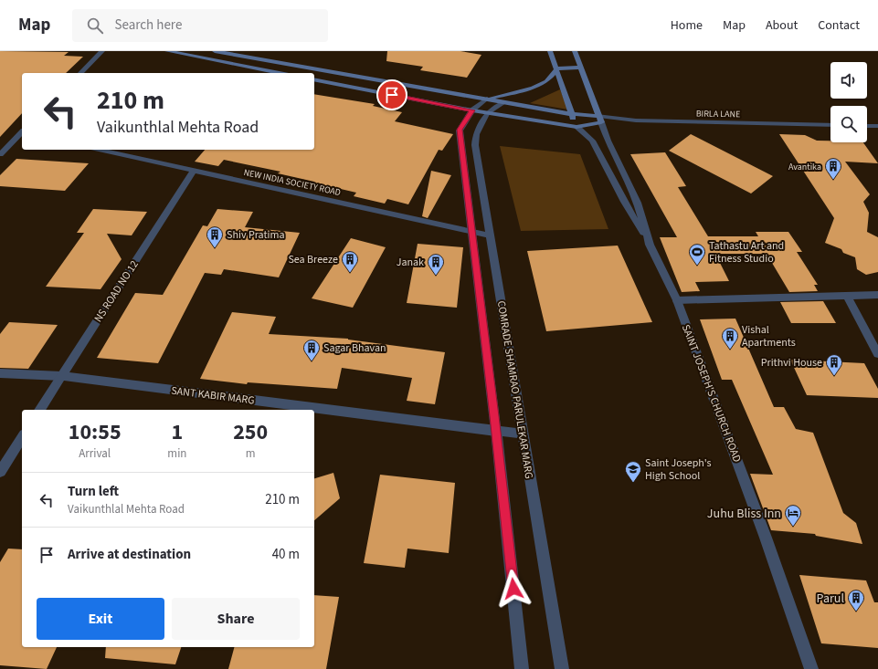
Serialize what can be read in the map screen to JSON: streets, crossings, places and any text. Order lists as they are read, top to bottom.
{
  "streets": {
    "street": [
      "BIRLA LANE",
      "NEW INDIA SOCIETY ROAD",
      "NS ROAD NO 12",
      "COMRADE SHAMRAO PARULEKAR MARG",
      "SAINT JOSEPH'S CHURCH ROAD",
      "SANT KABIR MARG"
    ]
  },
  "crossings": [
    ["BIRLA LANE", "SAINT JOSEPH'S CHURCH ROAD"],
    ["NEW INDIA SOCIETY ROAD", "NS ROAD NO 12"],
    ["NEW INDIA SOCIETY ROAD", "COMRADE SHAMRAO PARULEKAR MARG"],
    ["NS ROAD NO 12", "SANT KABIR MARG"],
    ["COMRADE SHAMRAO PARULEKAR MARG", "SANT KABIR MARG"]
  ],
  "places": {
    "building": [
      "Avantika",
      "Shiv Pratima",
      "Sea Breeze",
      "Janak",
      "Vishal Apartments",
      "Sagar Bhavan",
      "Prithvi House",
      "Parul"
    ],
    "sports": ["Tathastu Art and Fitness Studio"],
    "school or university": ["Saint Joseph's High School"],
    "hotel": ["Juhu Bliss Inn"]
  },
  "page": {
    "header": "Map",
    "search": "Search here",
    "nav": [
      "Home",
      "Map",
      "About",
      "Contact"
    ],
    "turn": ["210 m", "Vaikunthlal Mehta Road"],
    "eta": [
      "10:55",
      "Arrival",
      "1",
      "min",
      "250",
      "m"
    ],
    "list": [
      {
        "name": "Turn left",
        "note": "Vaikunthlal Mehta Road",
        "value": "210 m"
      },
      {
        "name": "Arrive at destination",
        "value": "40 m"
      }
    ],
    "buttons": ["Exit", "Share"]
  }
}
